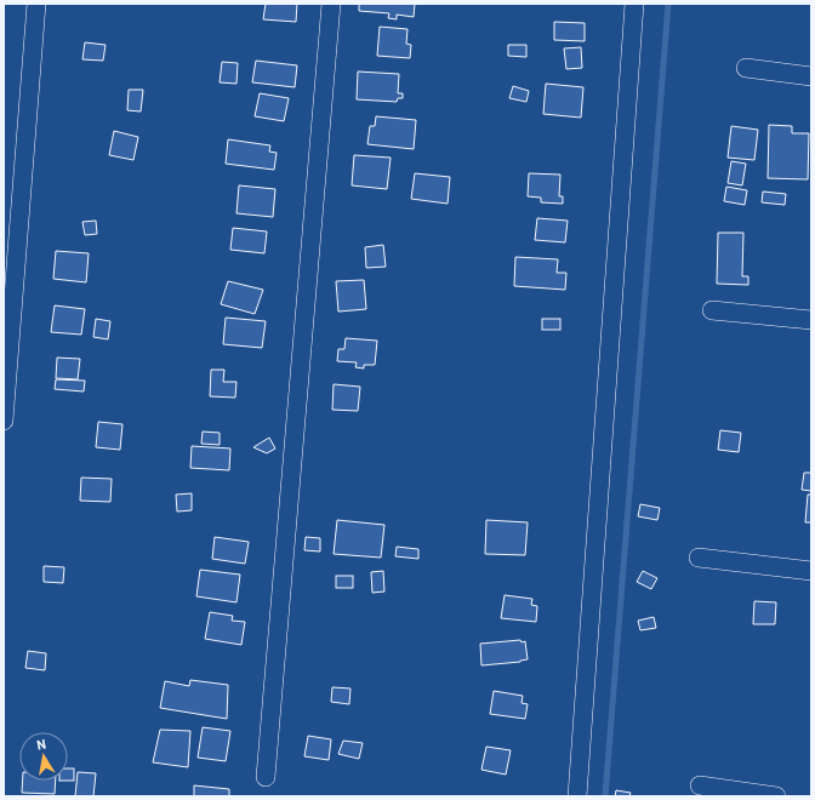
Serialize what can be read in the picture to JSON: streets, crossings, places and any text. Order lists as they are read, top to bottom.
{
  "north": "top"
}
